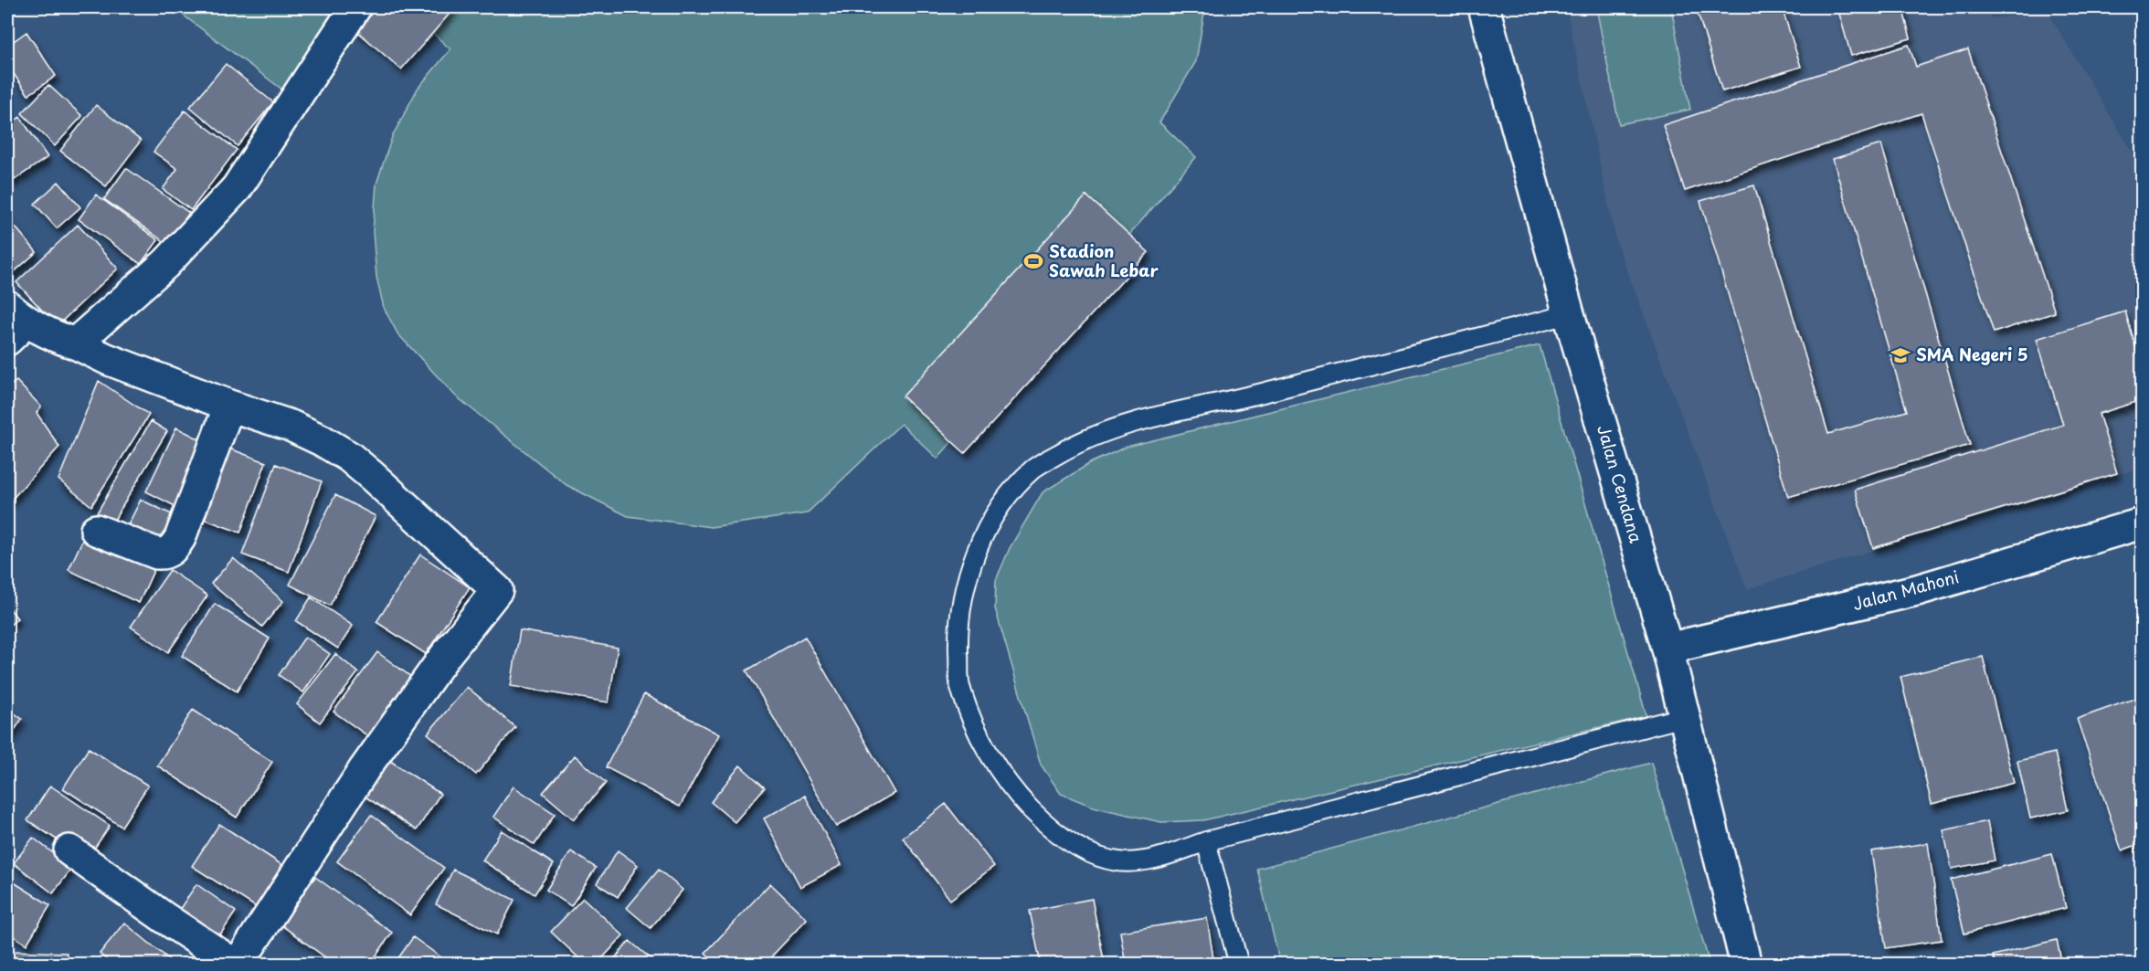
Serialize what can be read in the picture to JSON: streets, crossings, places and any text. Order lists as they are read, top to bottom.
{
  "streets": {
    "street": ["Jalan Cendana", "Jalan Mahoni"]
  },
  "crossings": [
    ["Jalan Cendana", "Jalan Mahoni"]
  ],
  "places": {
    "sports": ["Stadion Sawah Lebar"],
    "school or university": ["SMA Negeri 5"]
  }
}
